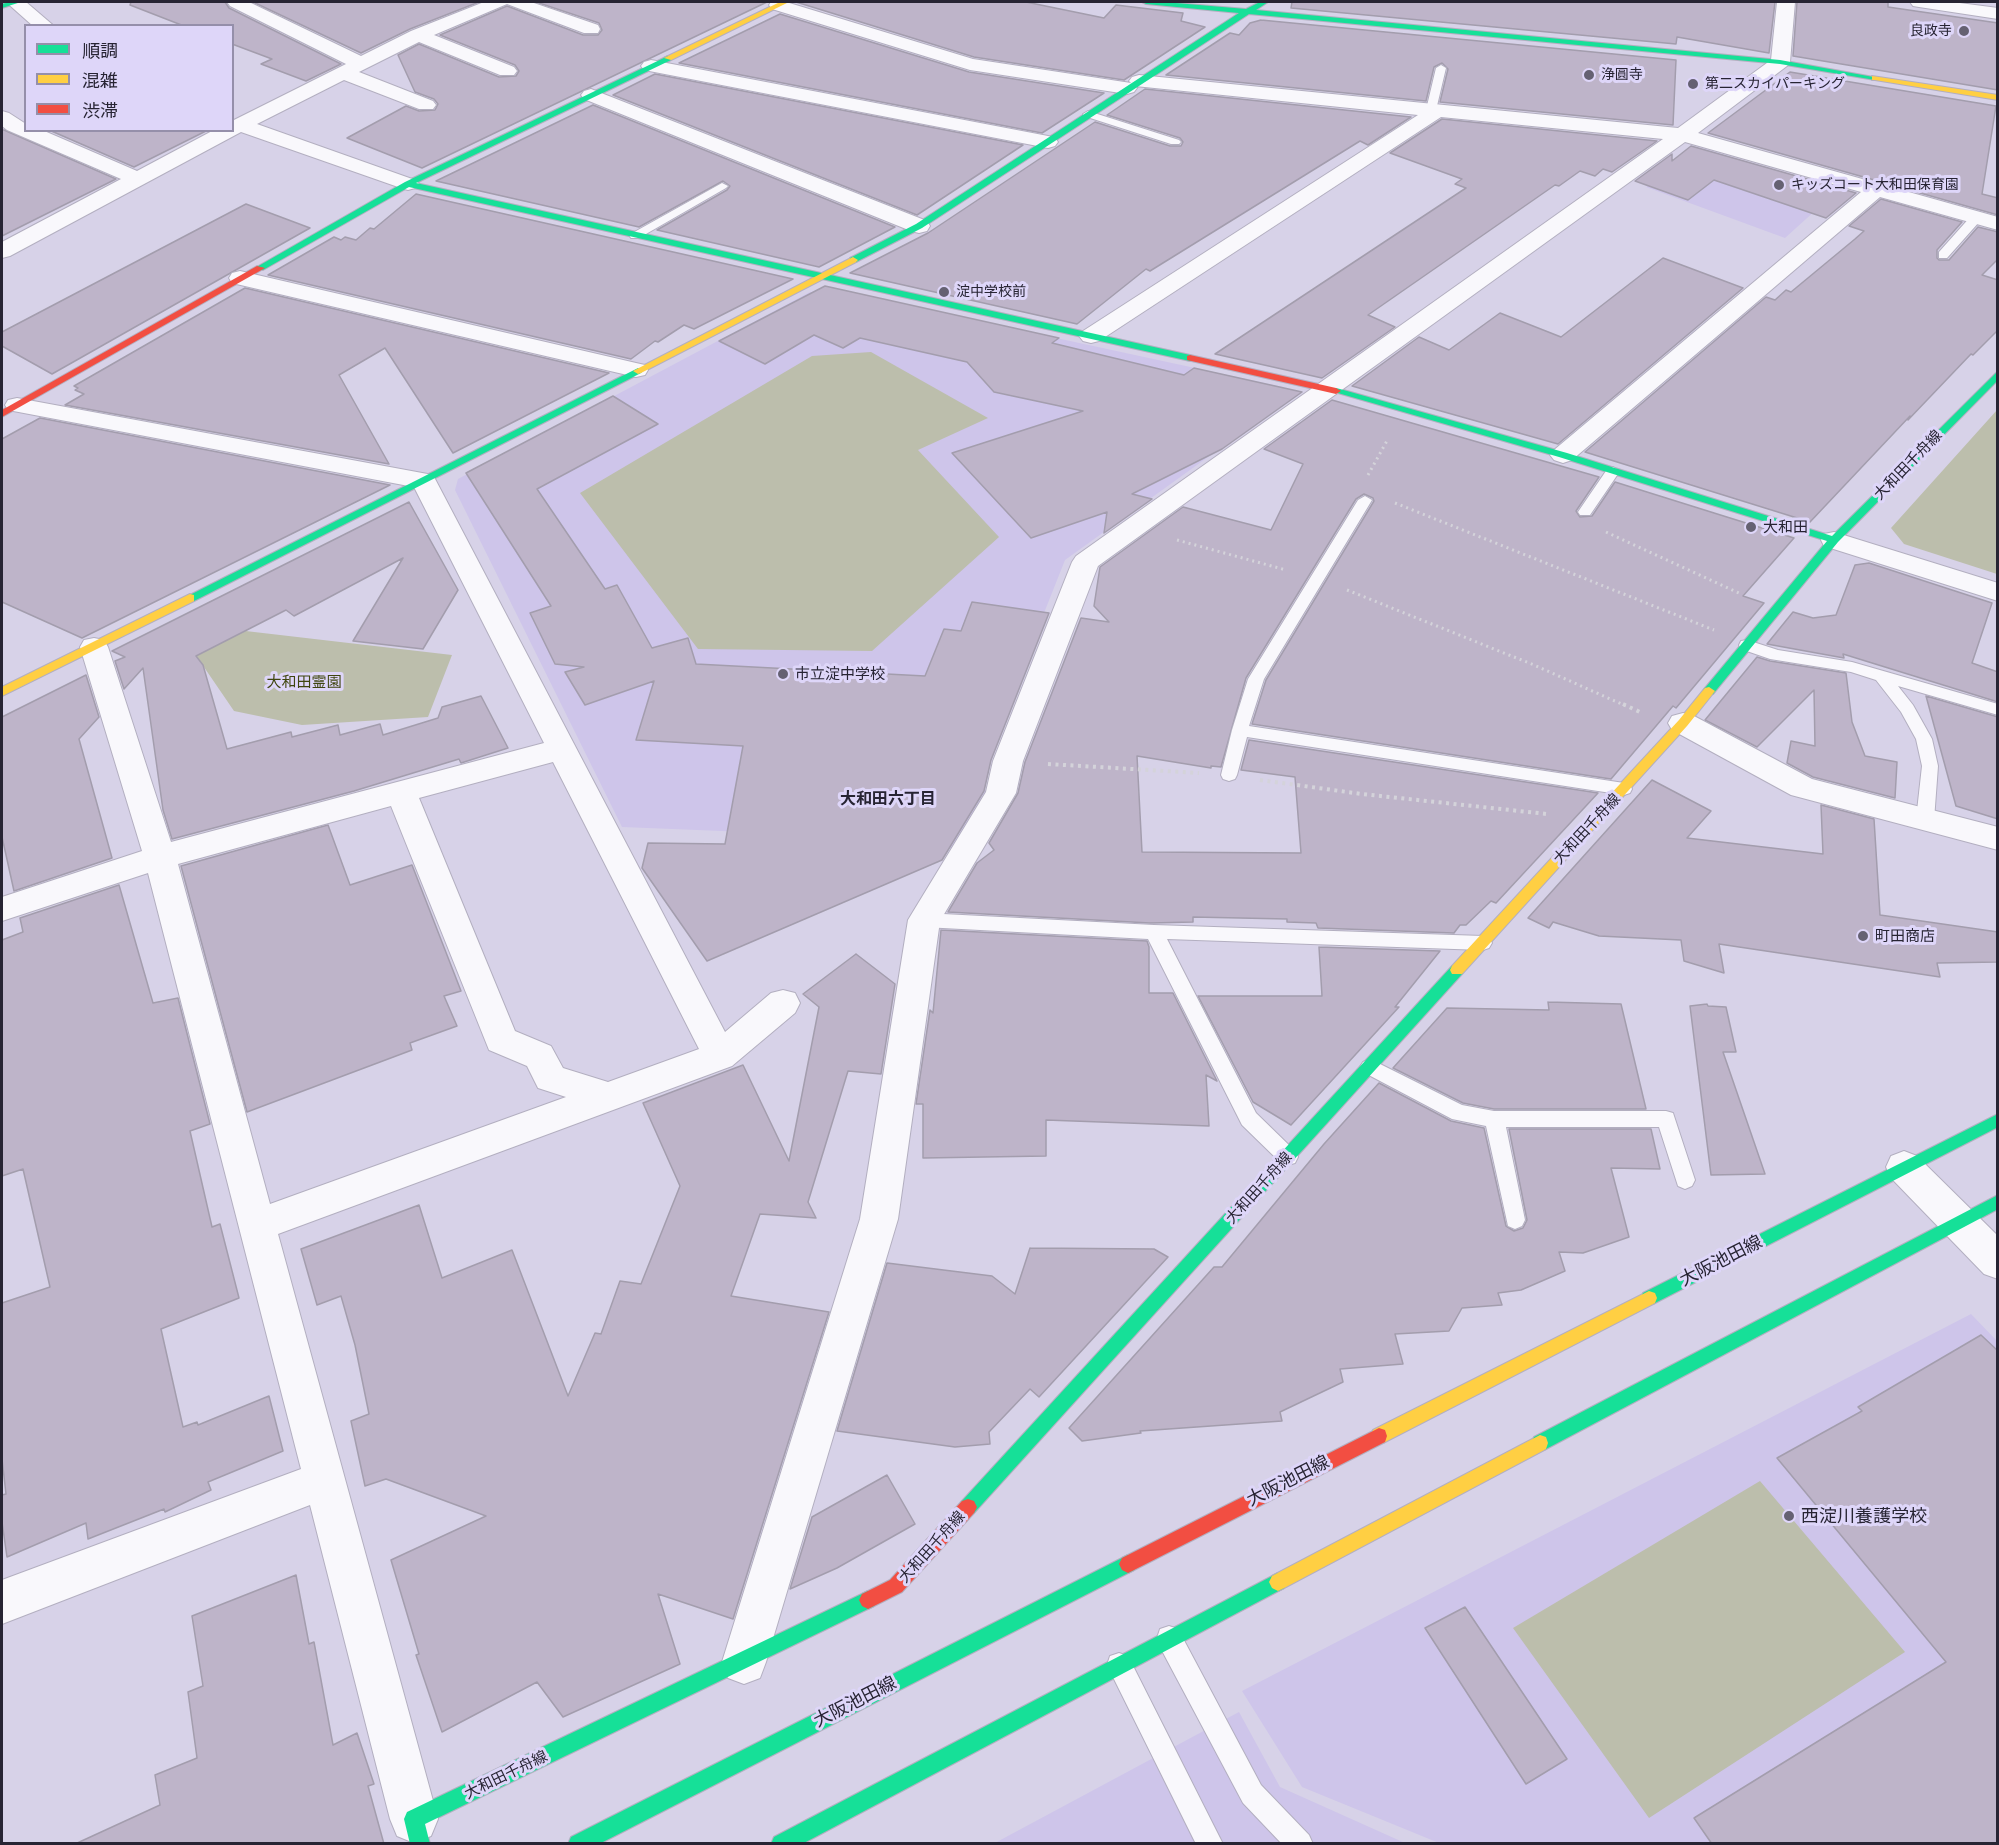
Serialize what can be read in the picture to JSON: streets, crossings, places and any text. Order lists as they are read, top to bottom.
{
  "streets": {
    "street": ["大和田千舟線", "大阪池田線"]
  },
  "districts": ["大和田六丁目"],
  "parks": ["大和田霊園"],
  "places": [
    "良政寺",
    "浄圓寺",
    "第二スカイパーキング",
    "キッズコート大和田保育園",
    "淀中学校前",
    "大和田",
    "市立淀中学校",
    "町田商店",
    "西淀川養護学校"
  ],
  "legend": ["順調", "混雑", "渋滞"]
}
